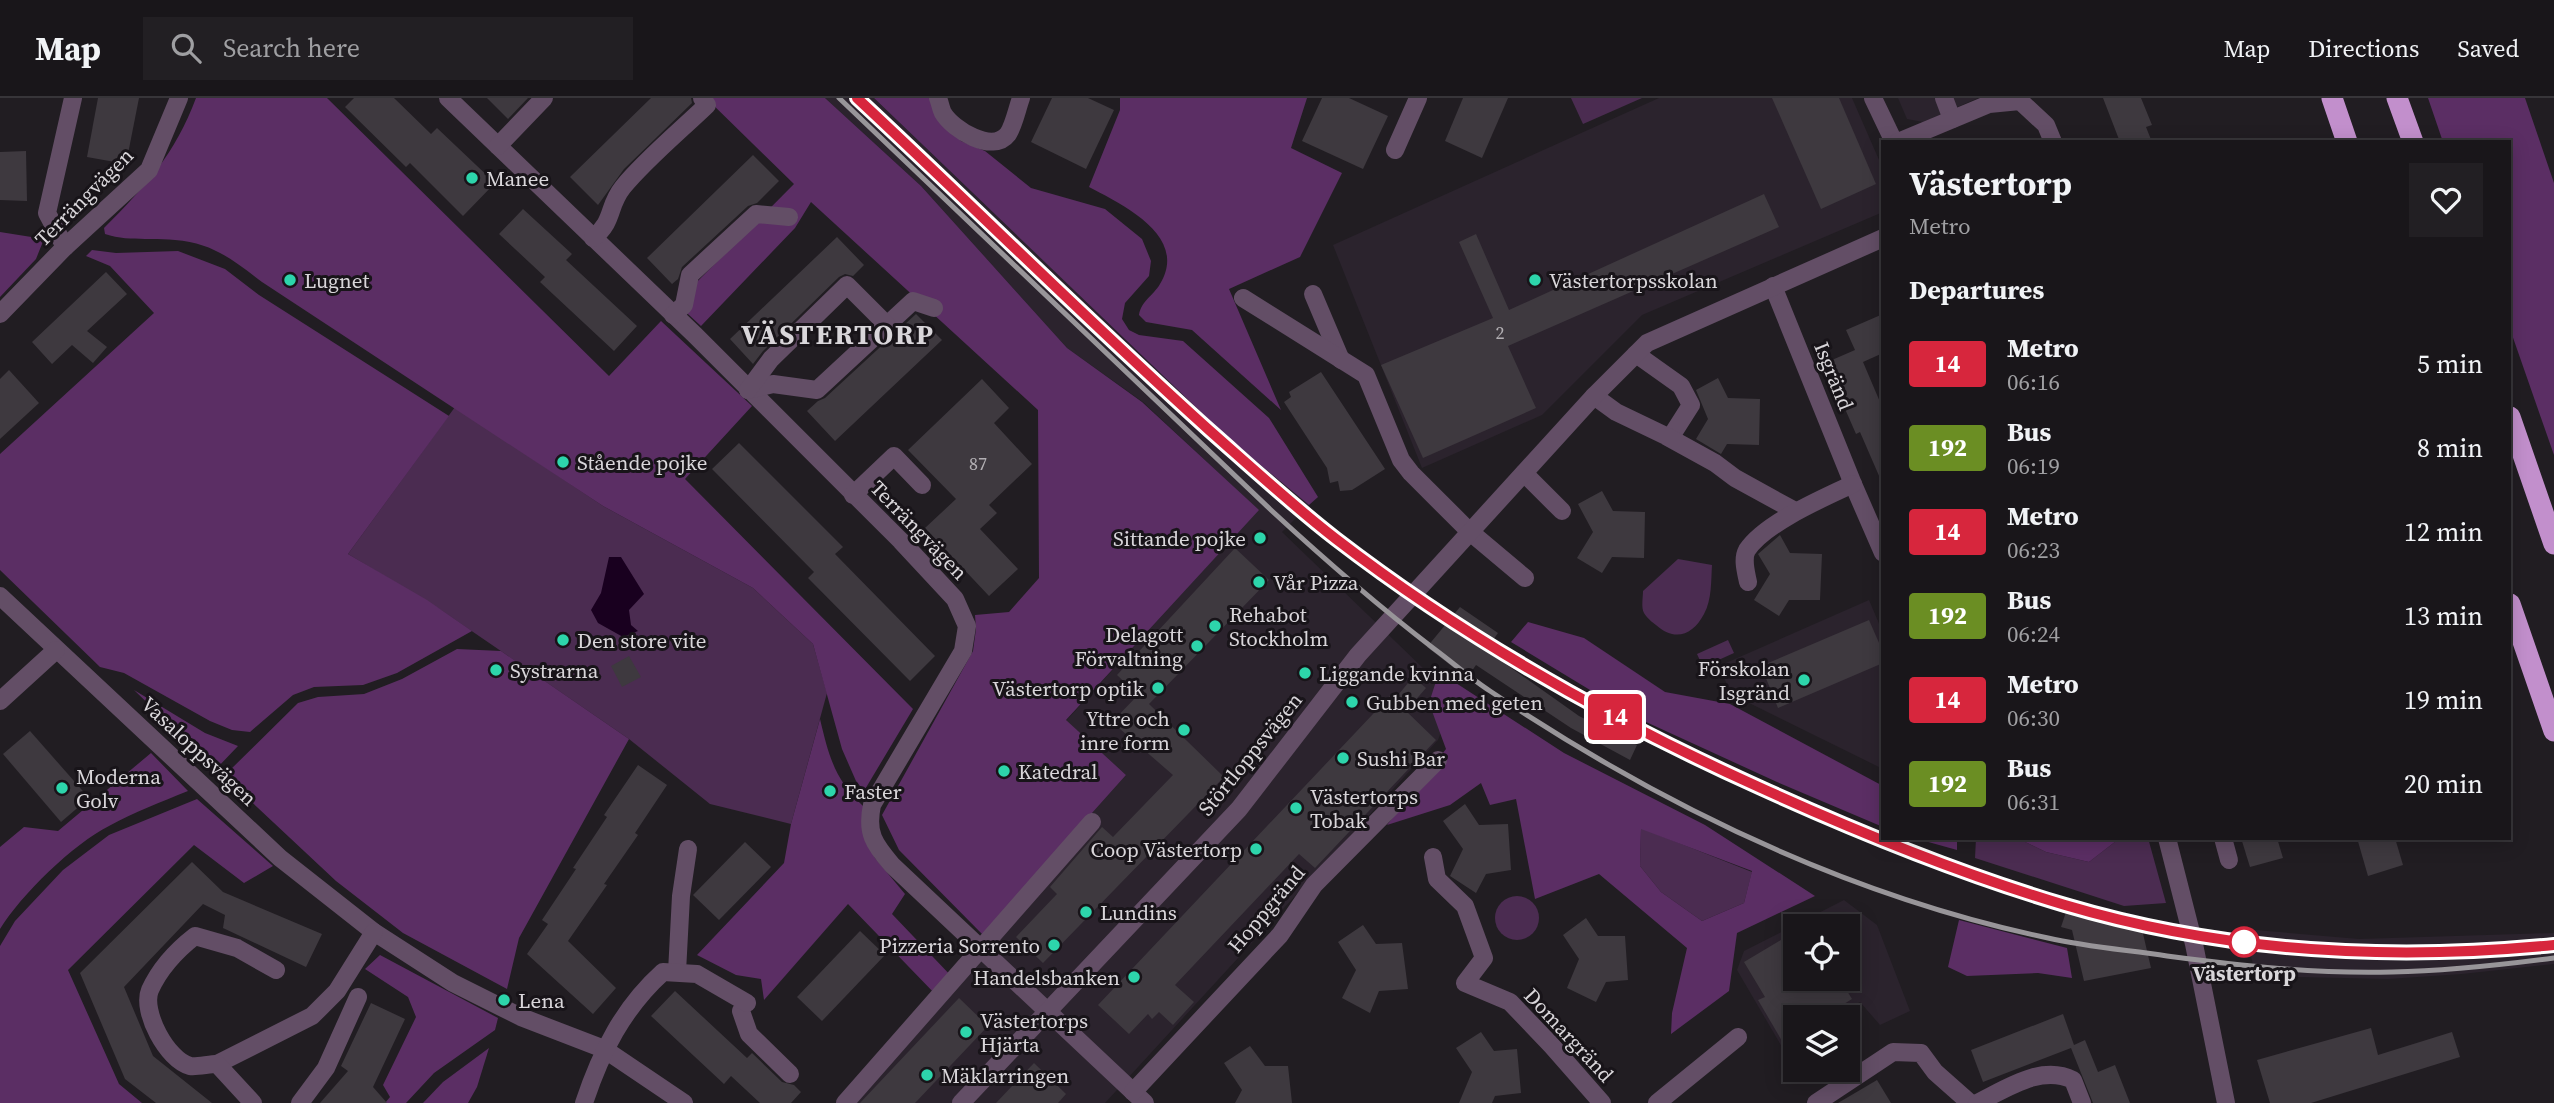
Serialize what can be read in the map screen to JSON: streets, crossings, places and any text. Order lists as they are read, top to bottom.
{
  "streets": {
    "street": [
      "Terrängvägen",
      "Isgränd",
      "Vasaloppsvägen",
      "Störtloppsvägen",
      "Hoppgränd",
      "Domargränd"
    ]
  },
  "crossings": [
    ["Terrängvägen", "Störtloppsvägen"],
    ["Terrängvägen", "Hoppgränd"],
    ["Isgränd", "Störtloppsvägen"]
  ],
  "districts": ["VÄSTERTORP"],
  "places": [
    "Manee",
    "Lugnet",
    "Västertorpsskolan",
    "Stående pojke",
    "Sittande pojke",
    "Vår Pizza",
    "Rehabot Stockholm",
    "Den store vite",
    "Delagott Förvaltning",
    "Systrarna",
    "Liggande kvinna",
    "Förskolan Isgränd",
    "Västertorp optik",
    "Gubben med geten",
    "Yttre och inre form",
    "Sushi Bar",
    "Katedral",
    "Moderna Golv",
    "Faster",
    "Västertorps Tobak",
    "Coop Västertorp",
    "Lundins",
    "Västertorp",
    "Pizzeria Sorrento",
    "Handelsbanken",
    "Lena",
    "Västertorps Hjärta",
    "Mäklarringen"
  ],
  "lines": ["metro line 14"],
  "house_numbers": ["2", "87"],
  "page": {
    "header": "Map",
    "search": "Search here",
    "nav": ["Map", "Directions", "Saved"],
    "on_map": "14",
    "heading": [
      ["Västertorp", "Metro"],
      "Departures"
    ],
    "list": [
      {
        "mark": "14",
        "name": "Metro",
        "note": "06:16",
        "value": "5 min"
      },
      {
        "mark": "192",
        "name": "Bus",
        "note": "06:19",
        "value": "8 min"
      },
      {
        "mark": "14",
        "name": "Metro",
        "note": "06:23",
        "value": "12 min"
      },
      {
        "mark": "192",
        "name": "Bus",
        "note": "06:24",
        "value": "13 min"
      },
      {
        "mark": "14",
        "name": "Metro",
        "note": "06:30",
        "value": "19 min"
      },
      {
        "mark": "192",
        "name": "Bus",
        "note": "06:31",
        "value": "20 min"
      }
    ]
  }
}
